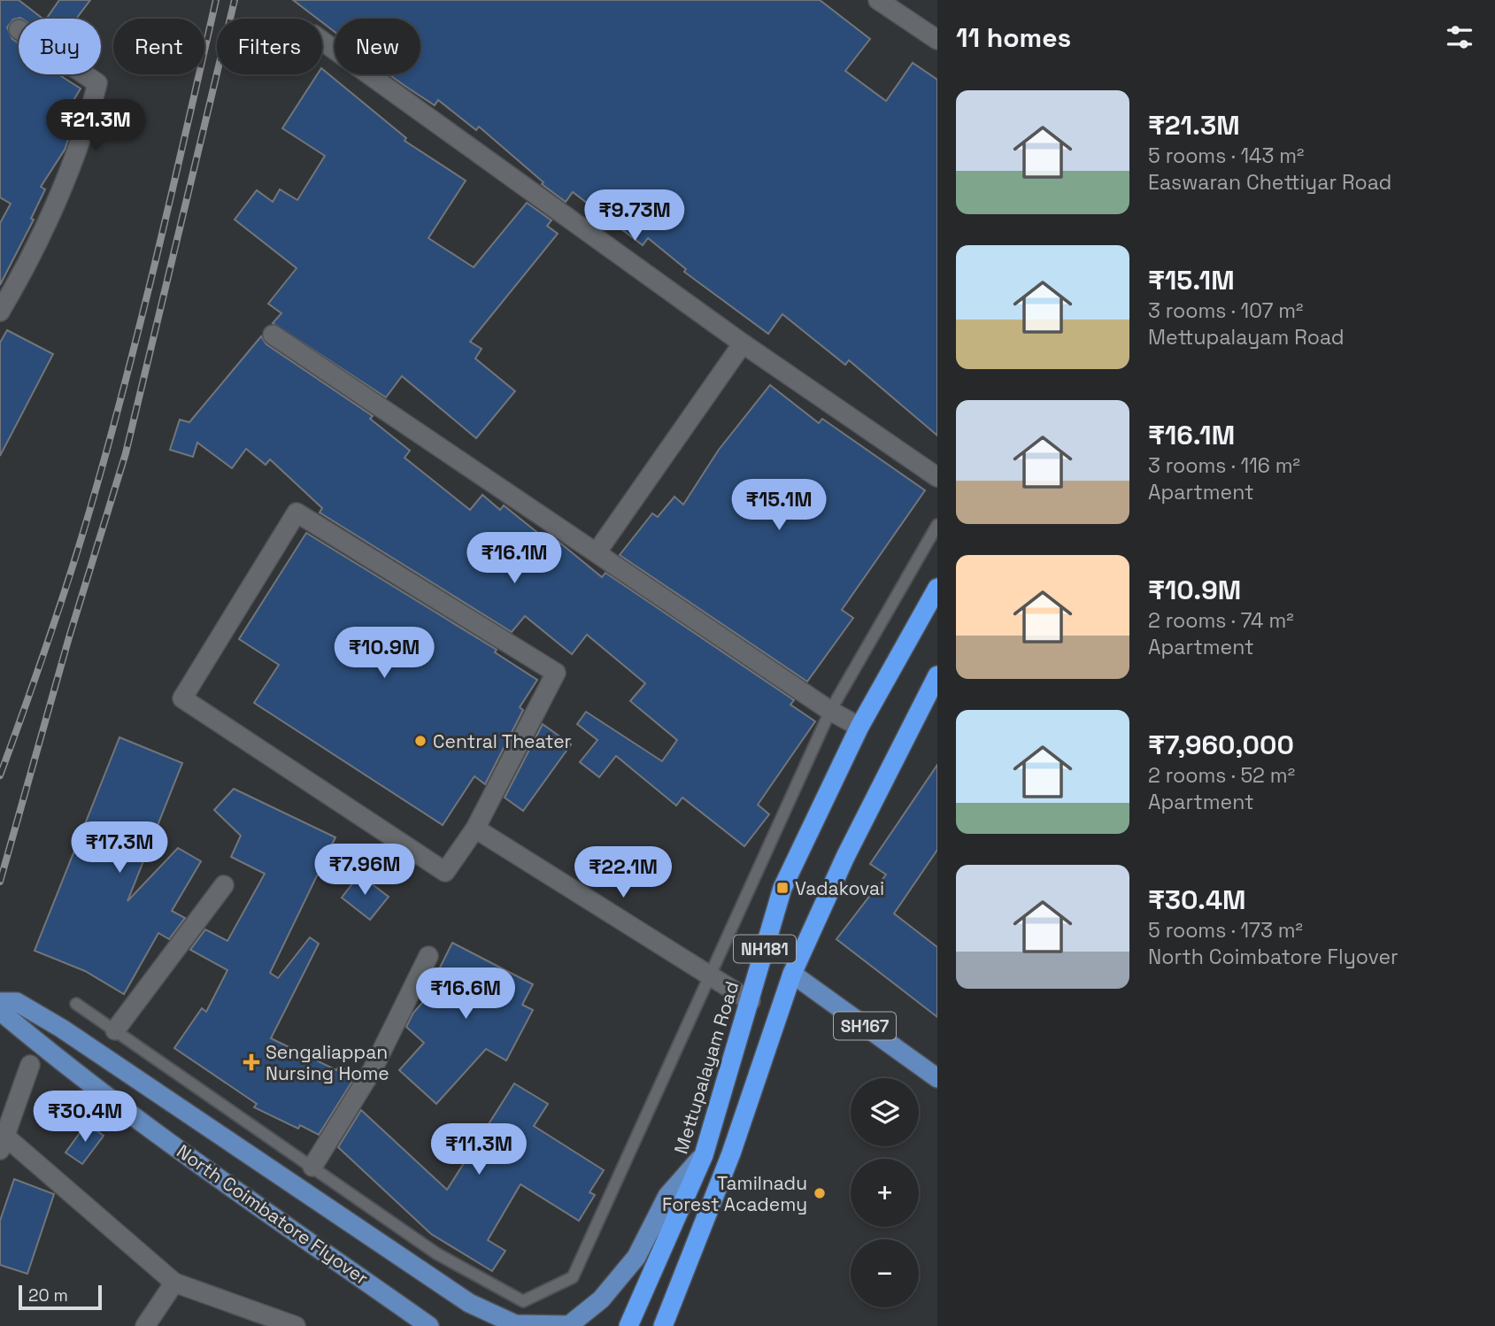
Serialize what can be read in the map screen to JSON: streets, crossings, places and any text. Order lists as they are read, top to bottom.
{
  "streets": {
    "highway": ["NH181", "Mettupalayam Road"],
    "main road": ["SH167", "North Coimbatore Flyover"]
  },
  "crossings": [
    ["NH181", "SH167"]
  ],
  "places": {
    "other": ["Central Theater", "Tamilnadu Forest Academy"],
    "transit": ["Vadakovai"],
    "health": ["Sengaliappan Nursing Home"]
  },
  "scale_bar": "20 m",
  "page": {
    "heading": "11 homes",
    "chip": [
      "Buy",
      "Rent",
      "Filters",
      "New"
    ],
    "list": [
      {
        "name": "₹21.3M",
        "note": "5 rooms · 143 m² · Easwaran Chettiyar Road"
      },
      {
        "name": "₹15.1M",
        "note": "3 rooms · 107 m² · Mettupalayam Road"
      },
      {
        "name": "₹16.1M",
        "note": "3 rooms · 116 m² · Apartment"
      },
      {
        "name": "₹10.9M",
        "note": "2 rooms · 74 m² · Apartment"
      },
      {
        "name": "₹7,960,000",
        "note": "2 rooms · 52 m² · Apartment"
      },
      {
        "name": "₹30.4M",
        "note": "5 rooms · 173 m² · North Coimbatore Flyover"
      }
    ],
    "price": [
      "₹21.3M",
      "₹9.73M",
      "₹15.1M",
      "₹16.1M",
      "₹10.9M",
      "₹17.3M",
      "₹7.96M",
      "₹22.1M",
      "₹16.6M",
      "₹30.4M",
      "₹11.3M"
    ],
    "map_buttons": ["+", "−"],
    "scale": "20 m"
  }
}
